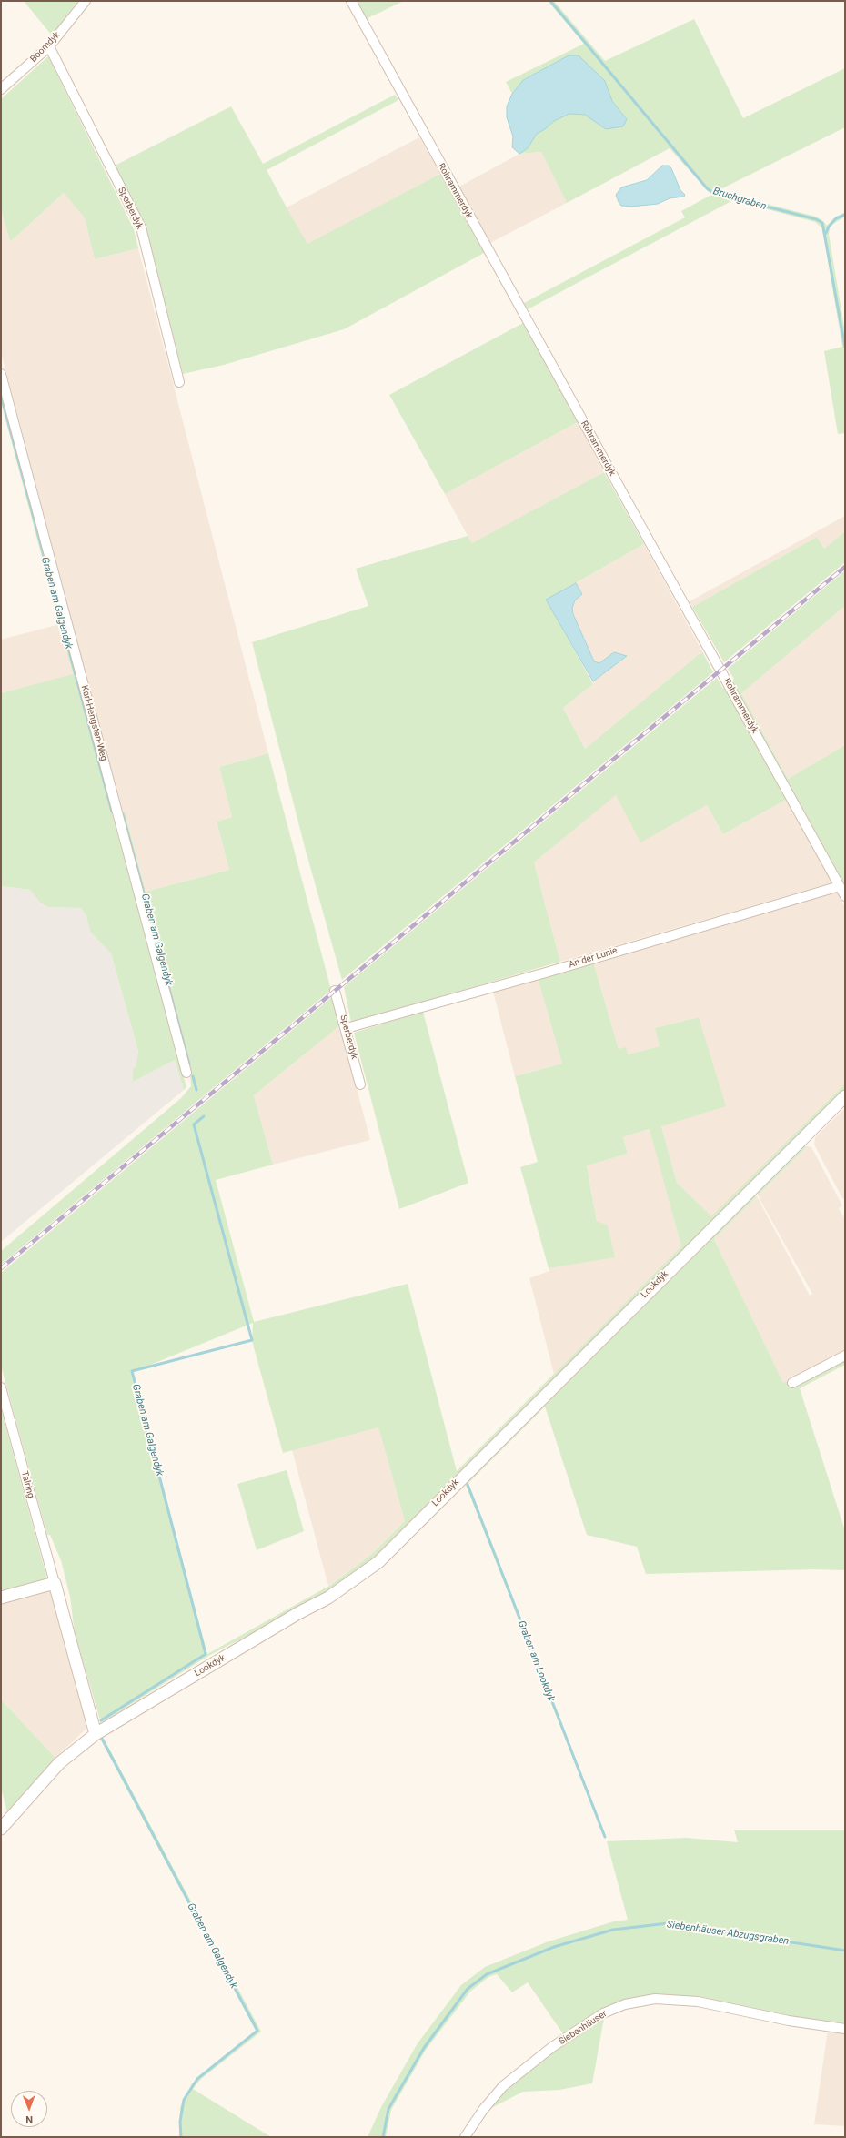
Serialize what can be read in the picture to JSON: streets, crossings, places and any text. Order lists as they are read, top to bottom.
{
  "streets": {
    "street": [
      "Boomdyk",
      "Rohrammerdyk",
      "Sperberdyk",
      "Karl-Hengsten-Weg",
      "An der Lunie",
      "Lookdyk",
      "Talring",
      "Siebenhäuser"
    ]
  },
  "crossings": [
    ["Boomdyk", "Sperberdyk"],
    ["Rohrammerdyk", "An der Lunie"],
    ["Sperberdyk", "An der Lunie"],
    ["Lookdyk", "Talring"]
  ],
  "water": [
    "Bruchgraben",
    "Graben am Galgendyk",
    "Graben am Lookdyk",
    "Siebenhäuser Abzugsgraben"
  ],
  "north": "bottom"
}
